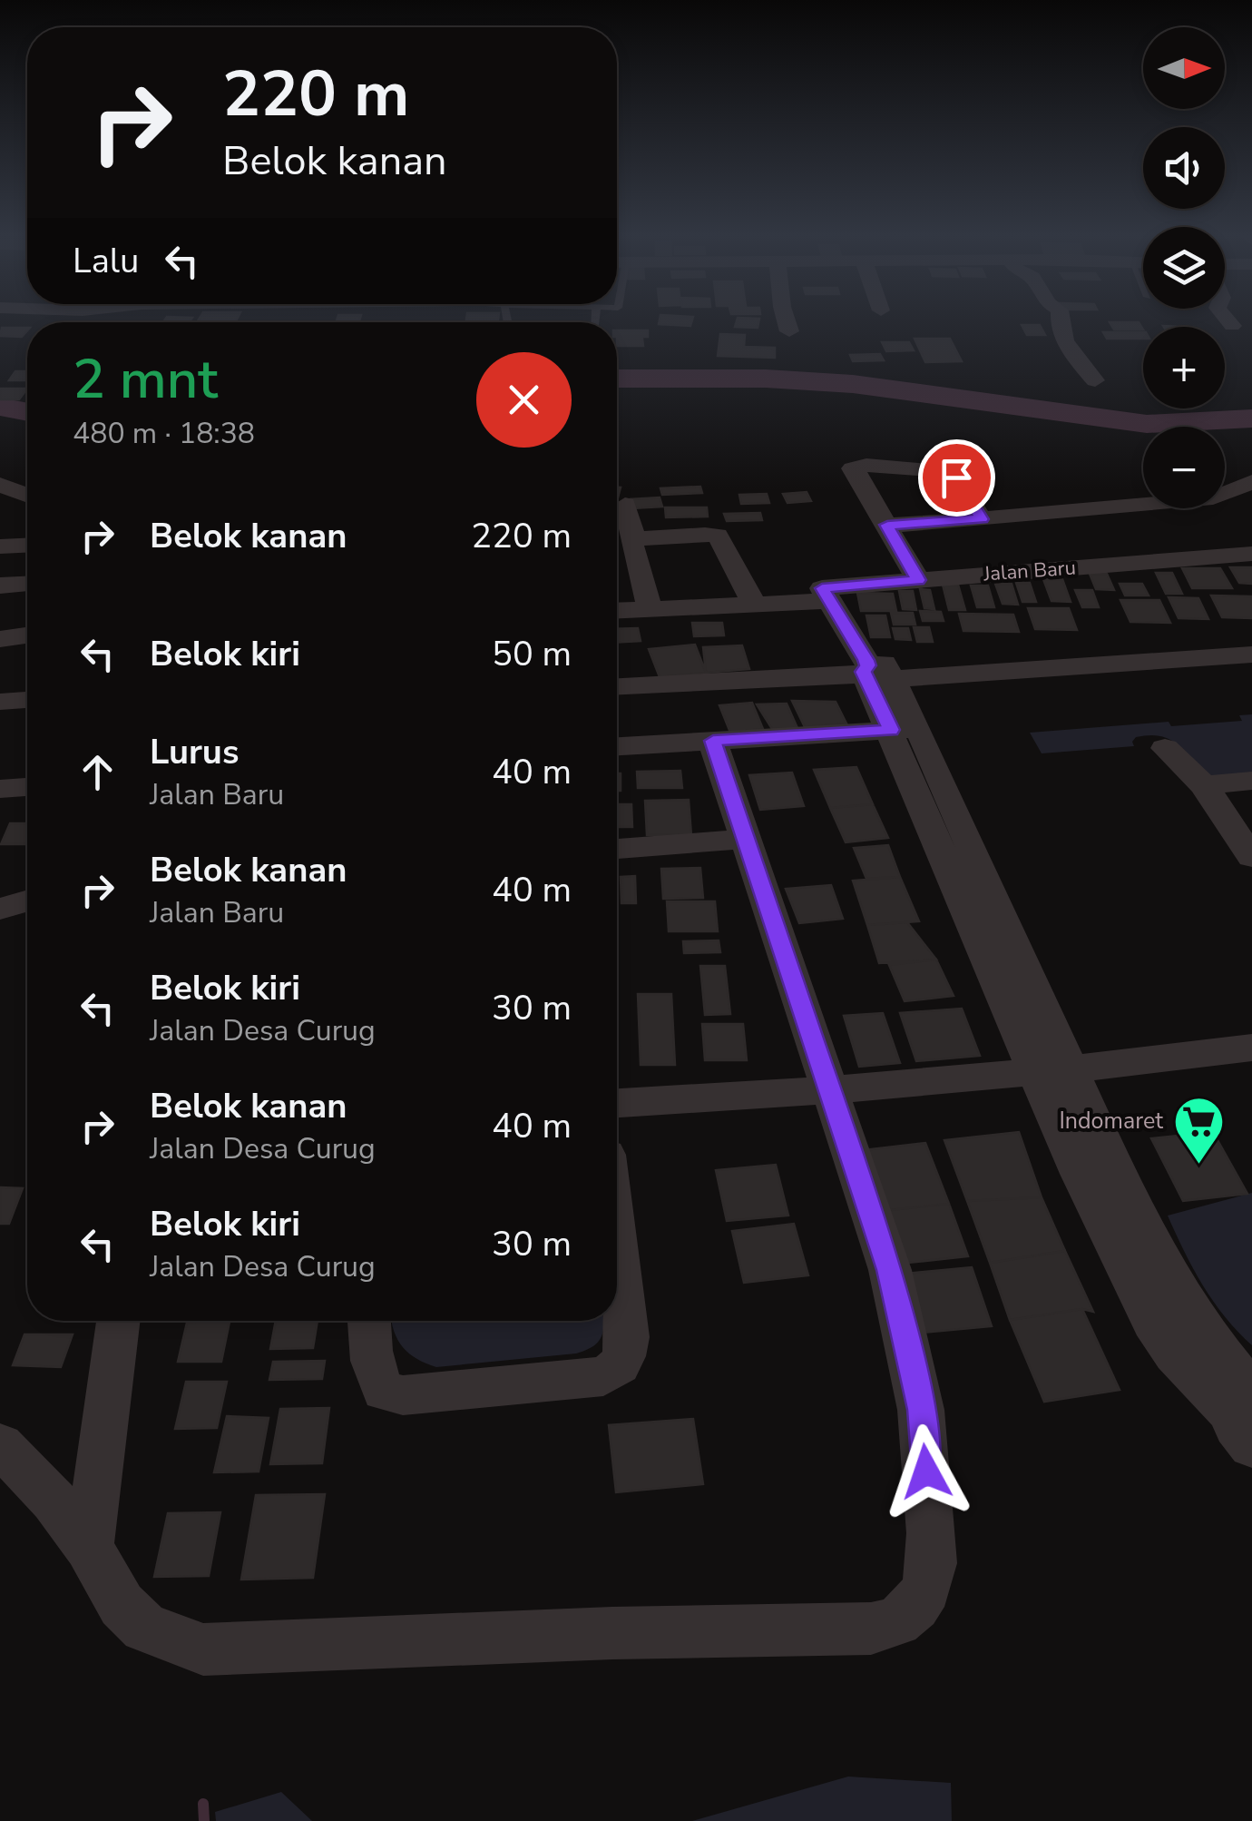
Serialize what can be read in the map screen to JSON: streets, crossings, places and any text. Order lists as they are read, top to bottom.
{
  "streets": {
    "street": ["Jalan Baru"]
  },
  "places": {
    "supermarket": ["Indomaret"]
  },
  "north": "right",
  "page": {
    "map_buttons": ["+", "−"],
    "turn": ["220 m", "Belok kanan"],
    "then": "Lalu",
    "heading": ["2 mnt", "480 m · 18:38"],
    "list": [
      {
        "name": "Belok kanan",
        "value": "220 m"
      },
      {
        "name": "Belok kiri",
        "value": "50 m"
      },
      {
        "name": "Lurus",
        "note": "Jalan Baru",
        "value": "40 m"
      },
      {
        "name": "Belok kanan",
        "note": "Jalan Baru",
        "value": "40 m"
      },
      {
        "name": "Belok kiri",
        "note": "Jalan Desa Curug",
        "value": "30 m"
      },
      {
        "name": "Belok kanan",
        "note": "Jalan Desa Curug",
        "value": "40 m"
      },
      {
        "name": "Belok kiri",
        "note": "Jalan Desa Curug",
        "value": "30 m"
      }
    ]
  }
}
